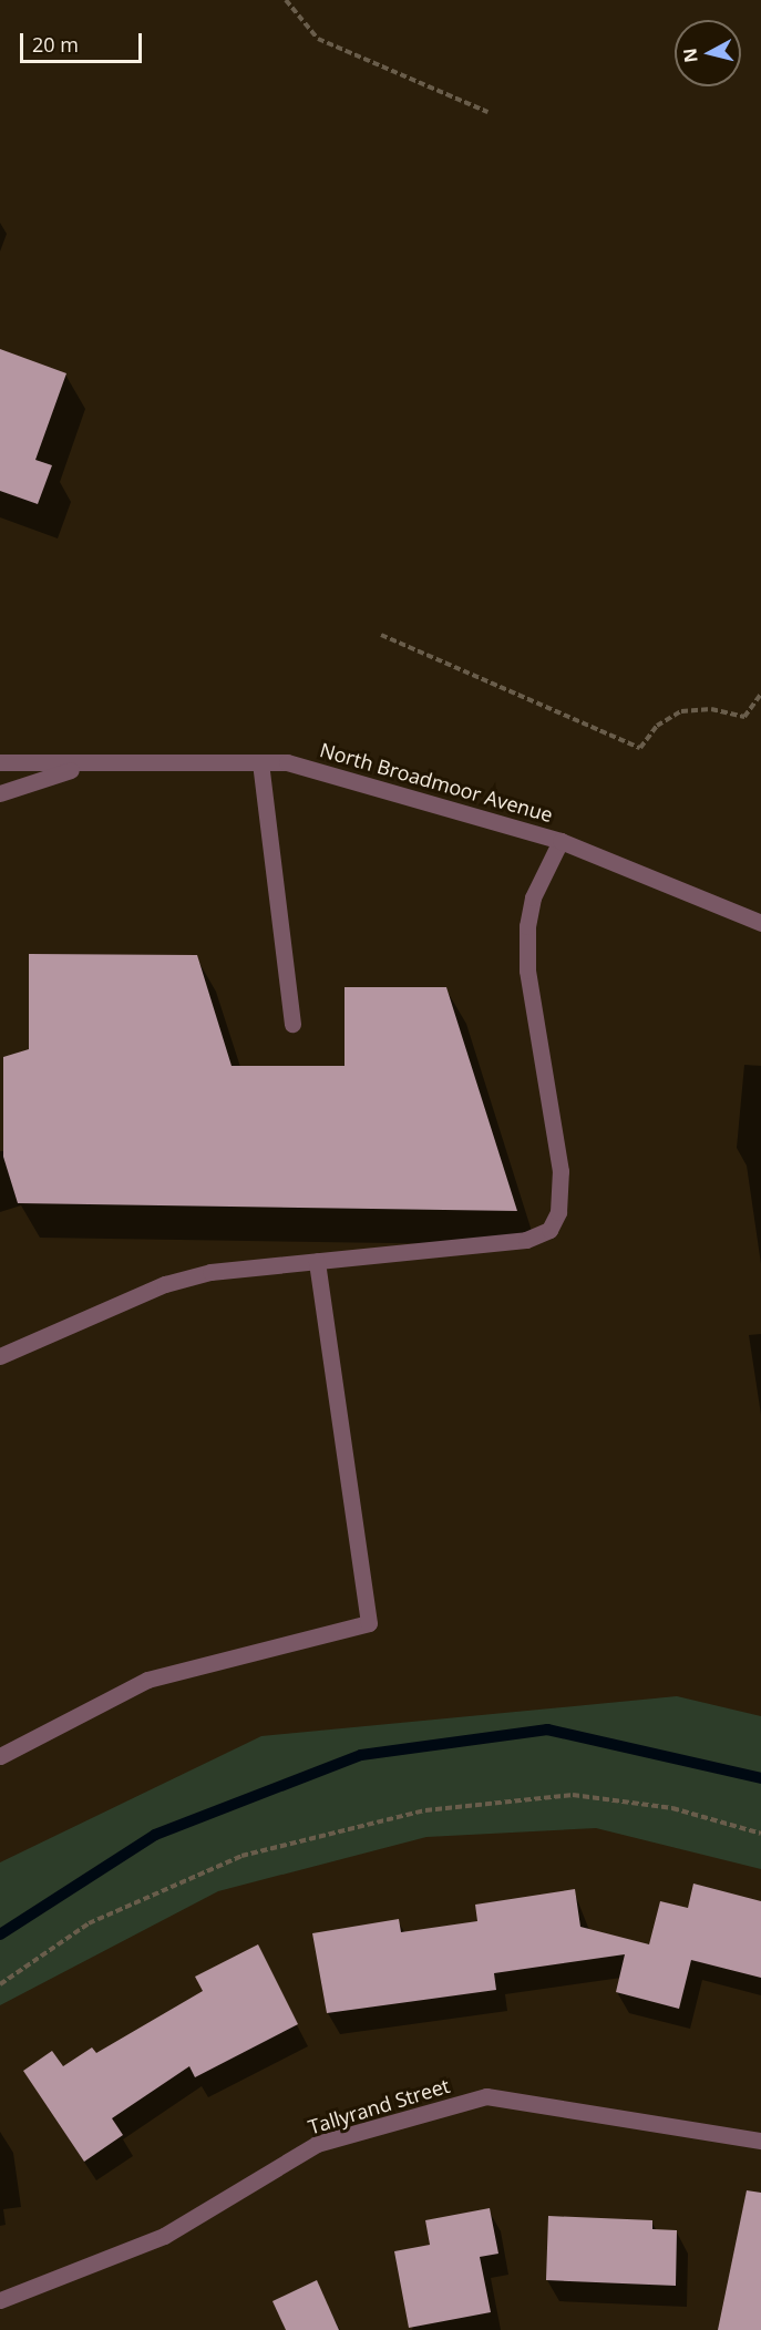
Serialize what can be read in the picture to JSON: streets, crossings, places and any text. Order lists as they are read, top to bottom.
{
  "streets": {
    "street": ["North Broadmoor Avenue", "Tallyrand Street"]
  },
  "scale_bar": "20 m",
  "north": "left"
}
